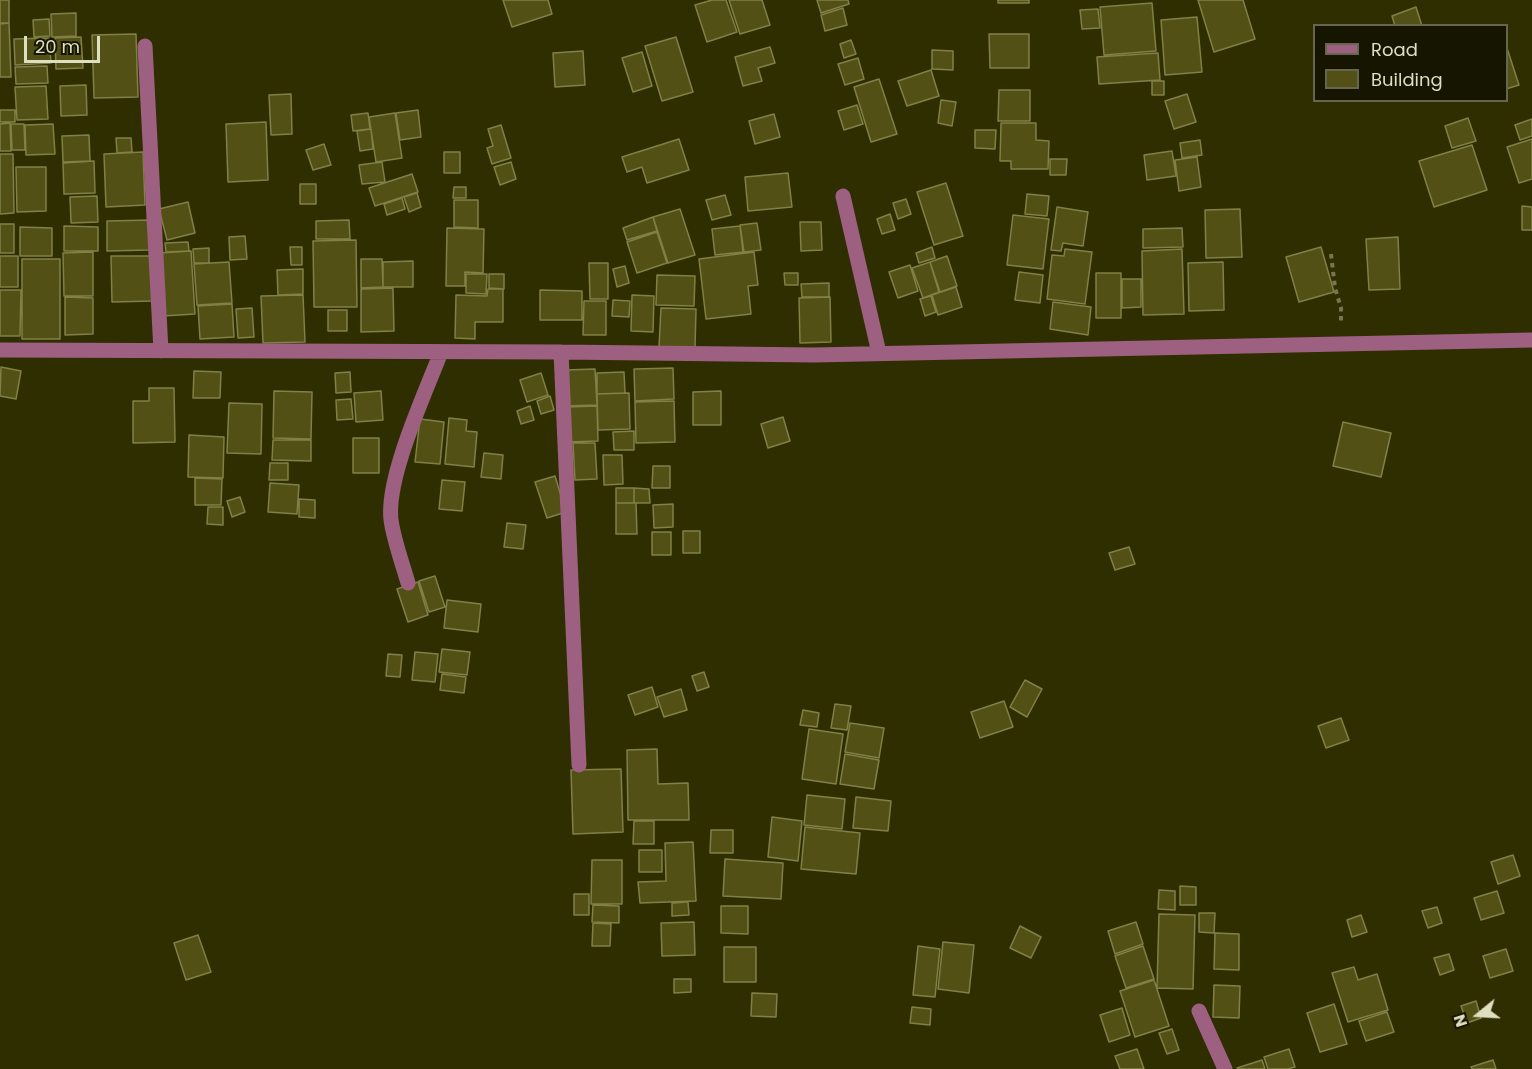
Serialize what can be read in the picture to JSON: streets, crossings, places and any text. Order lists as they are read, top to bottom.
{
  "legend": ["Road", "Building"],
  "scale_bar": "20 m",
  "north": "left"
}
